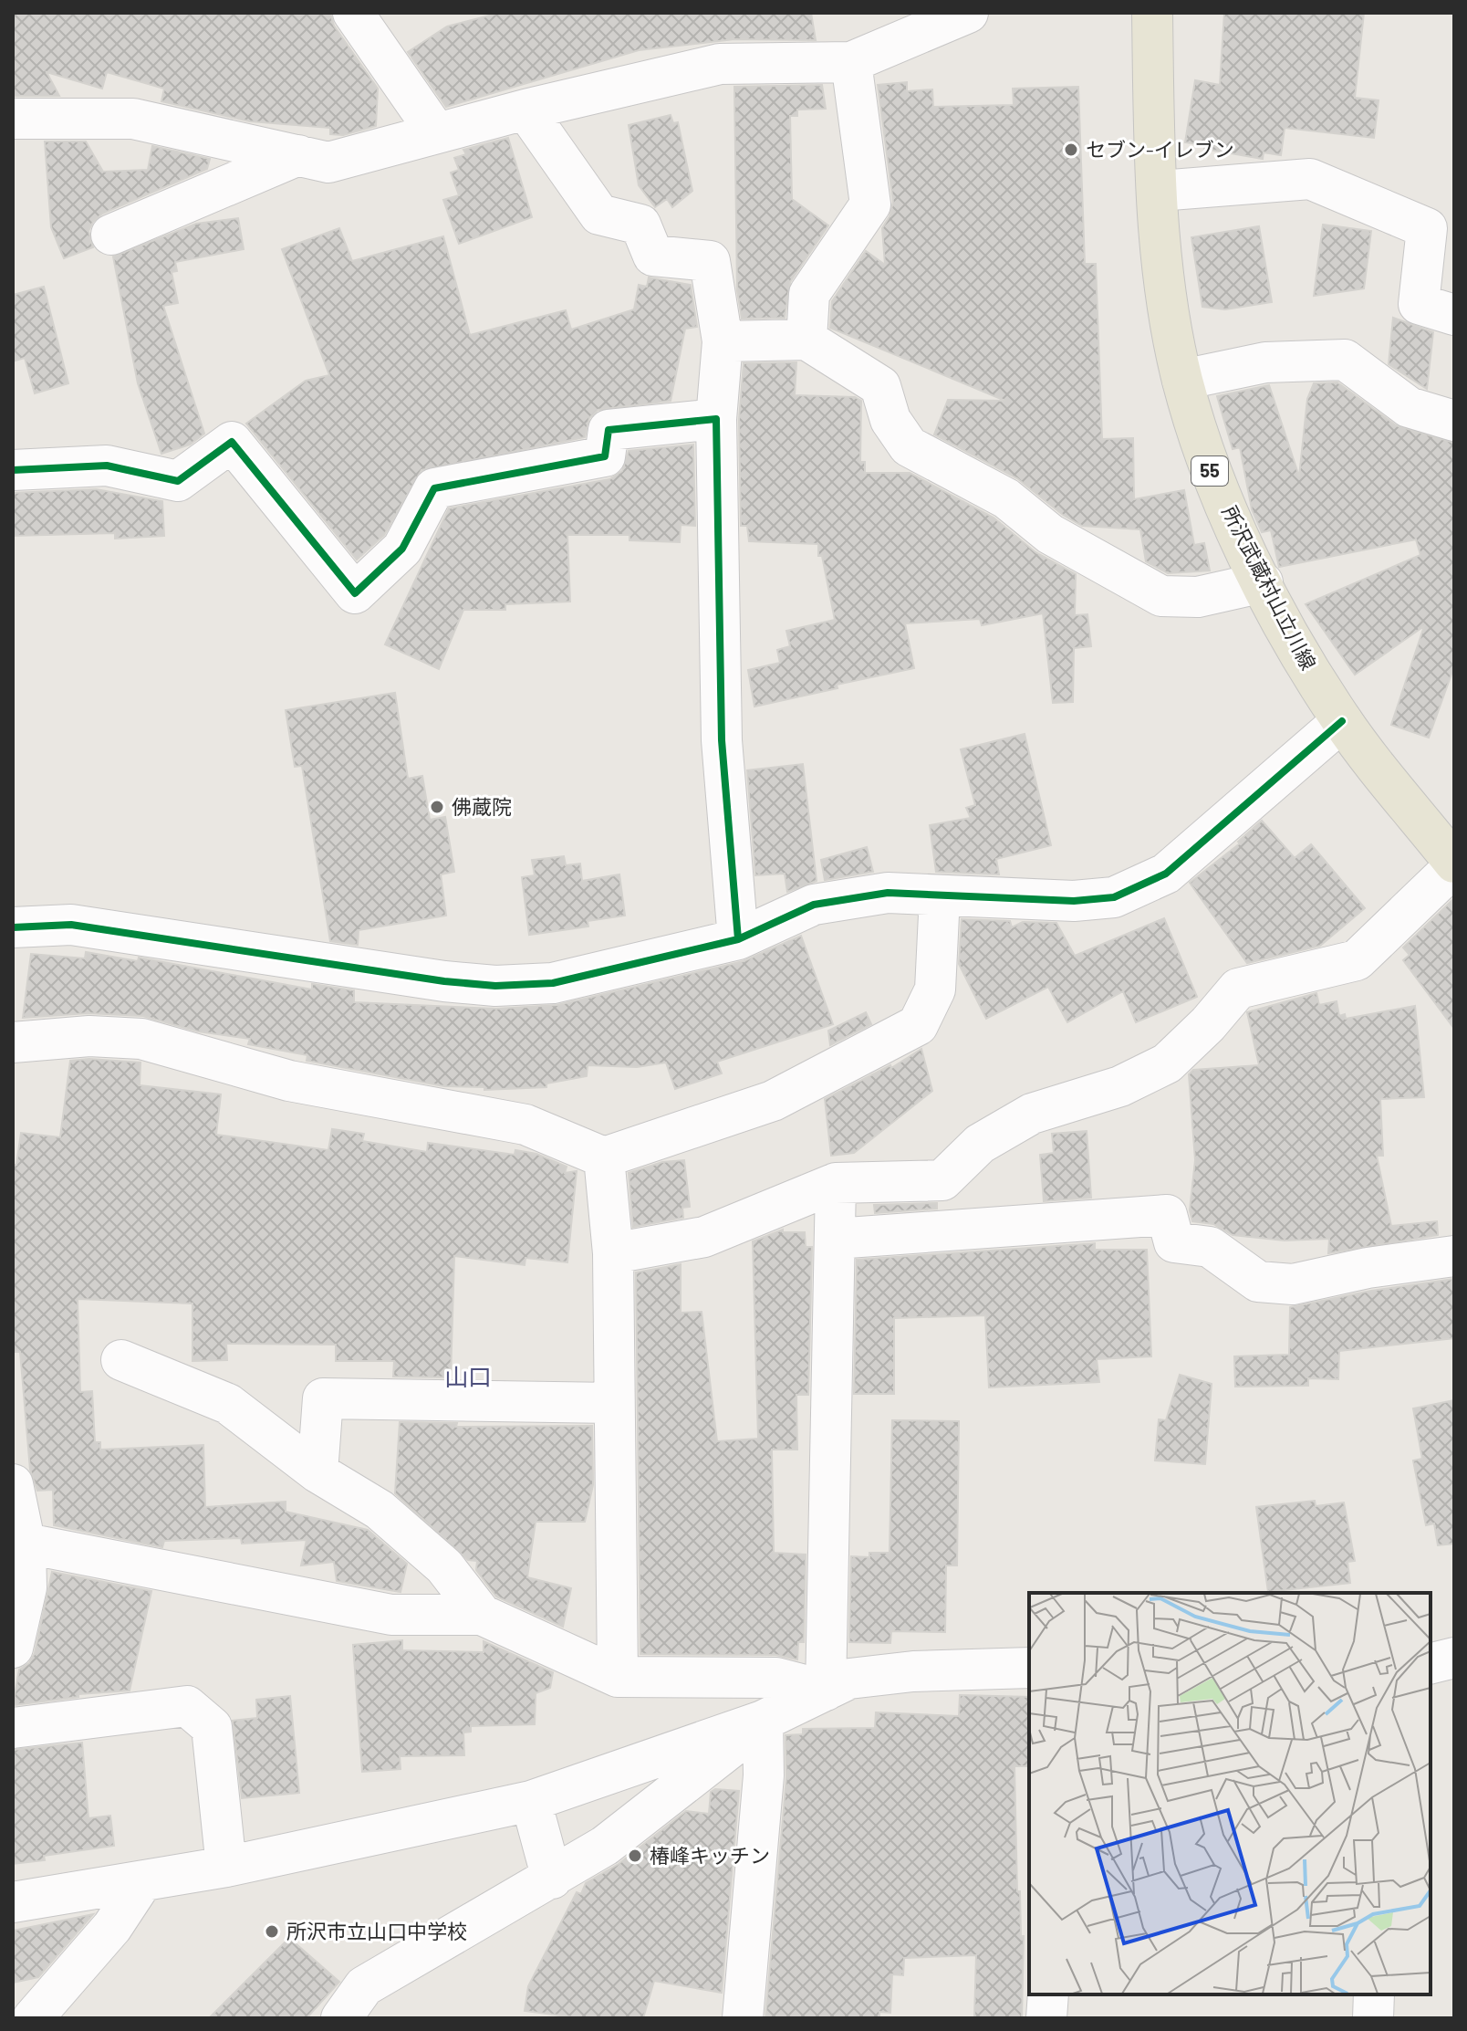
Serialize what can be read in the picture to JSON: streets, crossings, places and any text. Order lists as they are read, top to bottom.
{
  "streets": {
    "main road": ["55", "所沢武蔵村山立川線"]
  },
  "districts": ["山口"],
  "places": [
    "セブン-イレブン",
    "佛蔵院",
    "椿峰キッチン",
    "所沢市立山口中学校"
  ]
}
